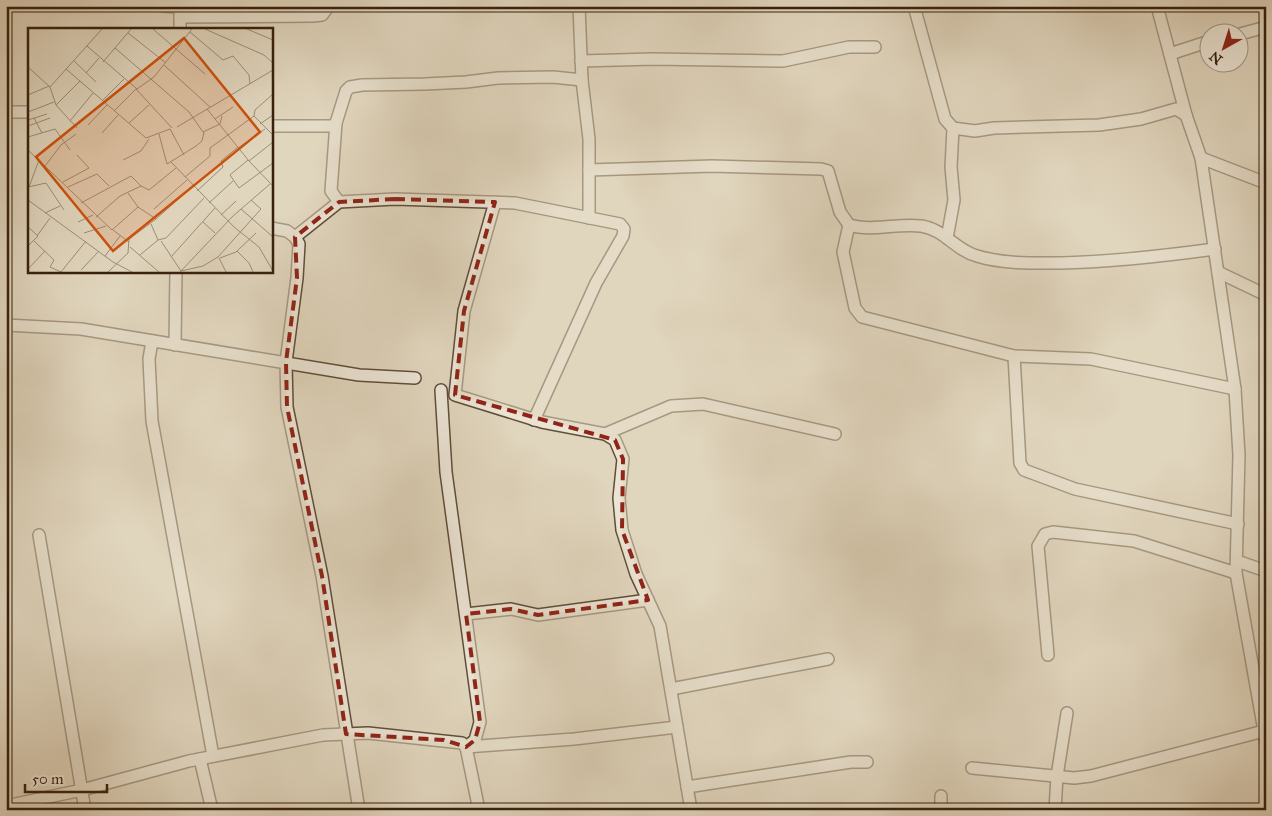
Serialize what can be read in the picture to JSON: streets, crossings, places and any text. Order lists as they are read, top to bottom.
{
  "scale_bar": "50 m",
  "north": "bottom left"
}
